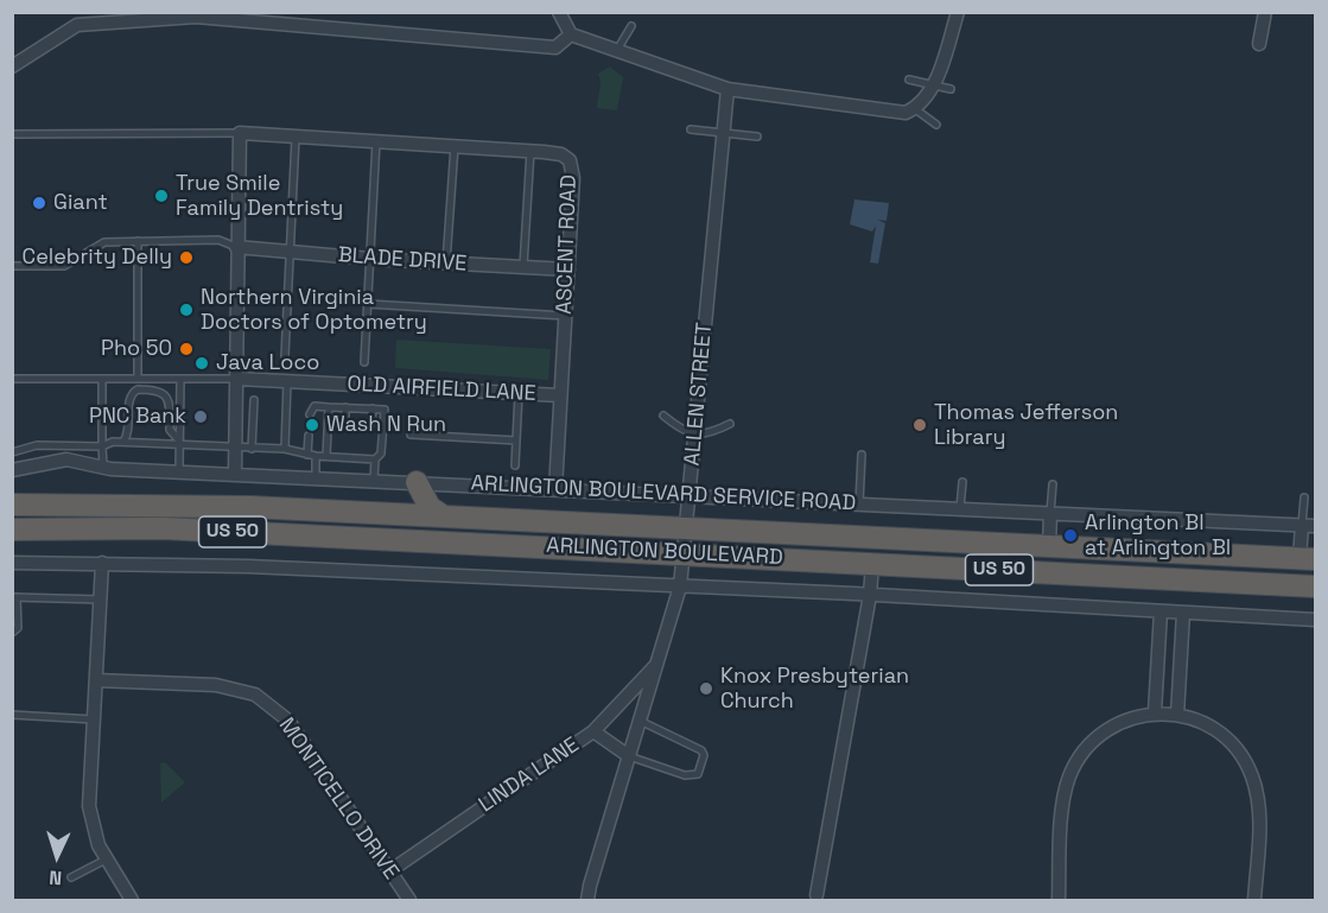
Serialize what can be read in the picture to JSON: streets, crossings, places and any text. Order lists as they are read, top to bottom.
{
  "streets": {
    "highway": ["US 50", "ARLINGTON BOULEVARD"],
    "street": [
      "ASCENT ROAD",
      "BLADE DRIVE",
      "OLD AIRFIELD LANE",
      "ALLEN STREET",
      "ARLINGTON BOULEVARD SERVICE ROAD",
      "LINDA LANE",
      "MONTICELLO DRIVE"
    ]
  },
  "crossings": [
    ["ASCENT ROAD", "BLADE DRIVE"],
    ["ASCENT ROAD", "OLD AIRFIELD LANE"],
    ["ASCENT ROAD", "ARLINGTON BOULEVARD SERVICE ROAD"],
    ["ALLEN STREET", "ARLINGTON BOULEVARD SERVICE ROAD"],
    ["ALLEN STREET", "ARLINGTON BOULEVARD"],
    ["ALLEN STREET", "LINDA LANE"],
    ["LINDA LANE", "MONTICELLO DRIVE"]
  ],
  "places": [
    "True Smile Family Dentristy",
    "Giant",
    "Celebrity Delly",
    "Northern Virginia Doctors of Optometry",
    "Pho 50",
    "Java Loco",
    "PNC Bank",
    "Wash N Run",
    "Thomas Jefferson Library",
    "Arlington Bl at Arlington Bl",
    "Knox Presbyterian Church"
  ],
  "north": "bottom"
}
